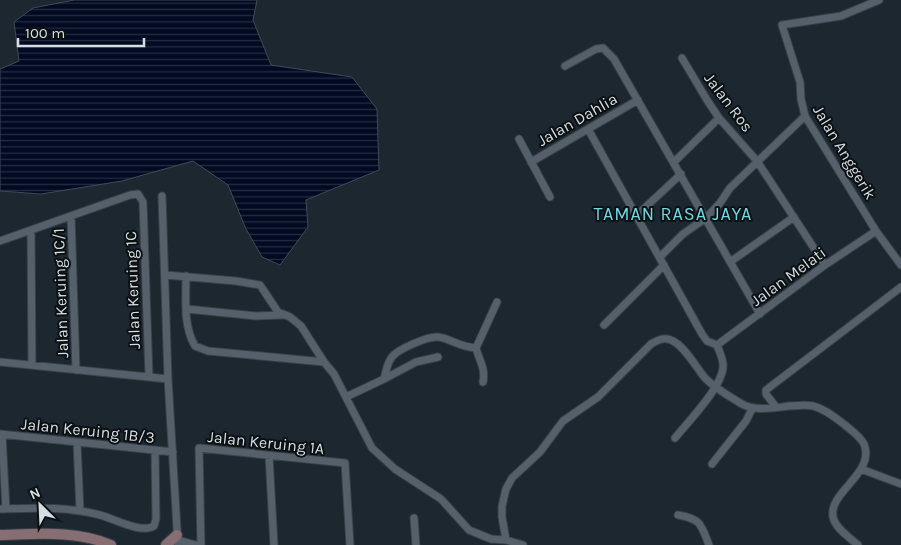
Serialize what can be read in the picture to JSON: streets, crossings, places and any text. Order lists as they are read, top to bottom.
{
  "streets": {
    "street": [
      "Jalan Ros",
      "Jalan Dahlia",
      "Jalan Anggerik",
      "Jalan Melati",
      "Jalan Keruing 1C",
      "Jalan Keruing 1C/1",
      "Jalan Keruing 1B/3",
      "Jalan Keruing 1A"
    ]
  },
  "crossings": [
    ["Jalan Ros", "Jalan Melati"],
    ["Jalan Anggerik", "Jalan Melati"],
    ["Jalan Keruing 1C", "Jalan Keruing 1C/1"]
  ],
  "districts": ["TAMAN RASA JAYA"],
  "scale_bar": "100 m",
  "north": "top left"
}
